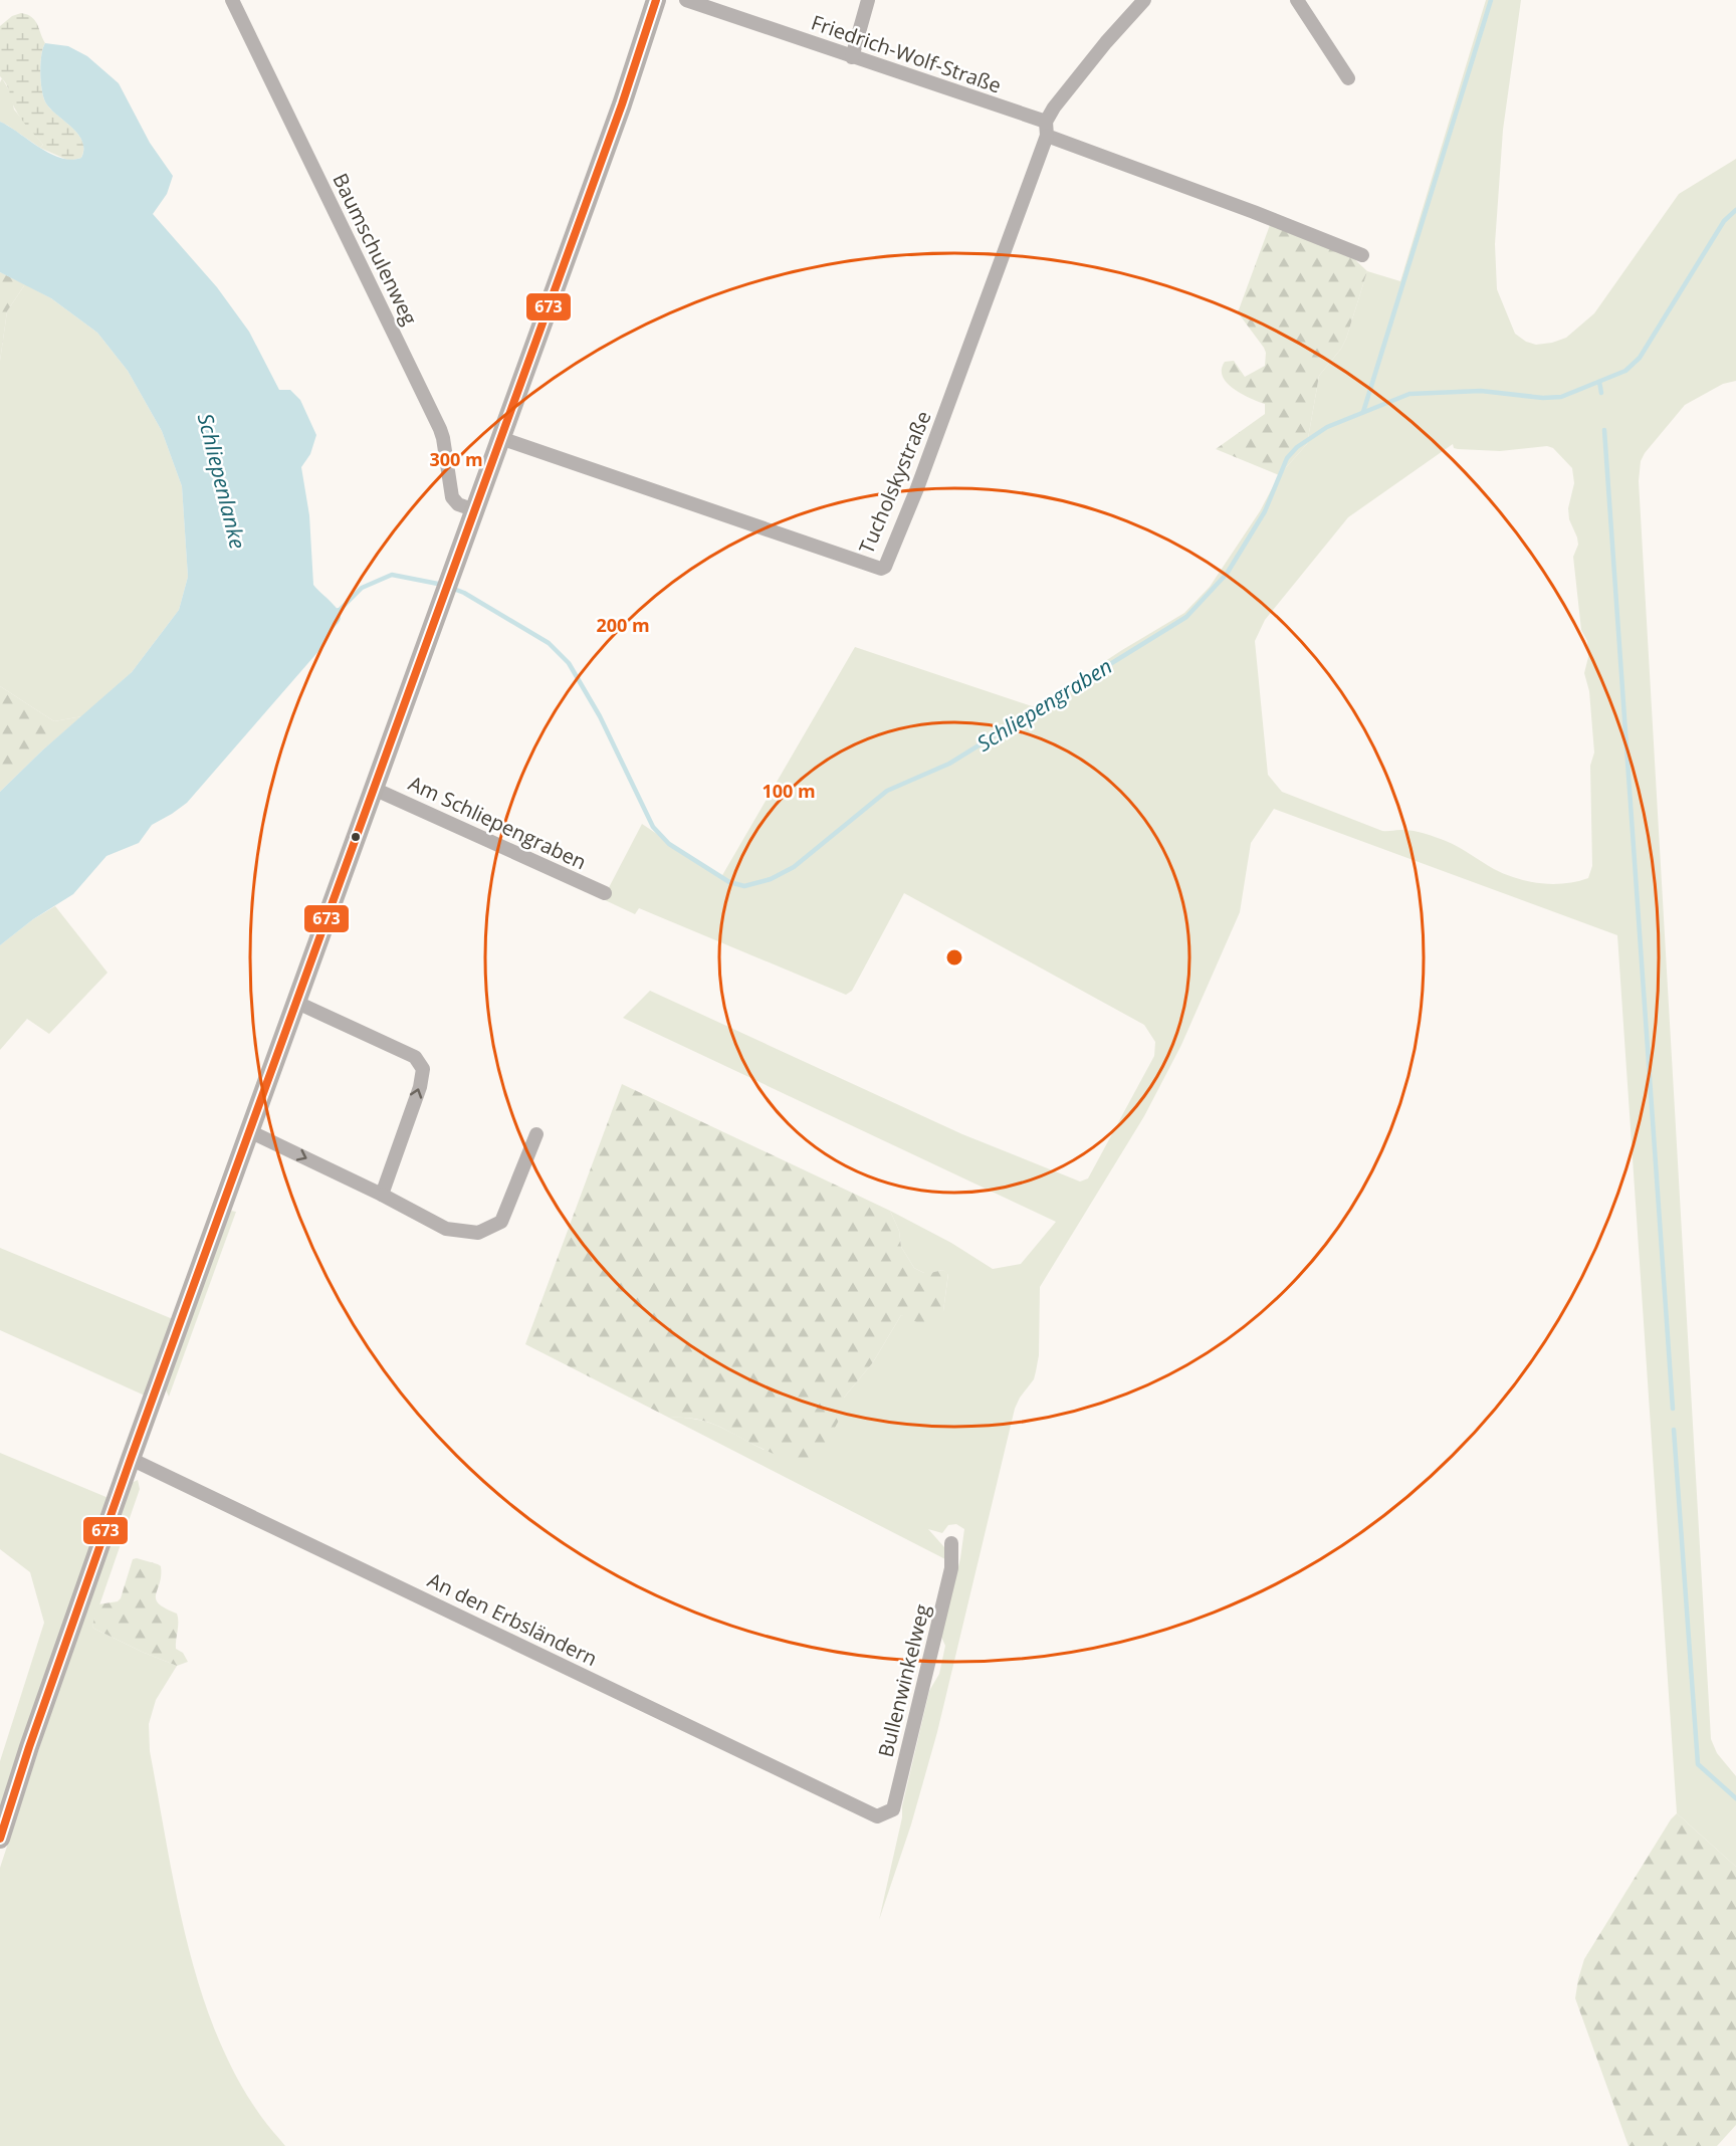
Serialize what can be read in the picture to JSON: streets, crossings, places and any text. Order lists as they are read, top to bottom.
{
  "streets": {
    "street": [
      "Friedrich-Wolf-Straße",
      "Baumschulenweg",
      "Tucholskystraße",
      "Am Schliepengraben",
      "An den Erbsländern",
      "Bullenwinkelweg"
    ]
  },
  "crossings": [
    ["Friedrich-Wolf-Straße", "Tucholskystraße"],
    ["An den Erbsländern", "Bullenwinkelweg"]
  ],
  "water": ["Schliepenlanke", "Schliepengraben"],
  "lines": ["transit line 673"],
  "rings": ["300 m", "200 m", "100 m"]
}
